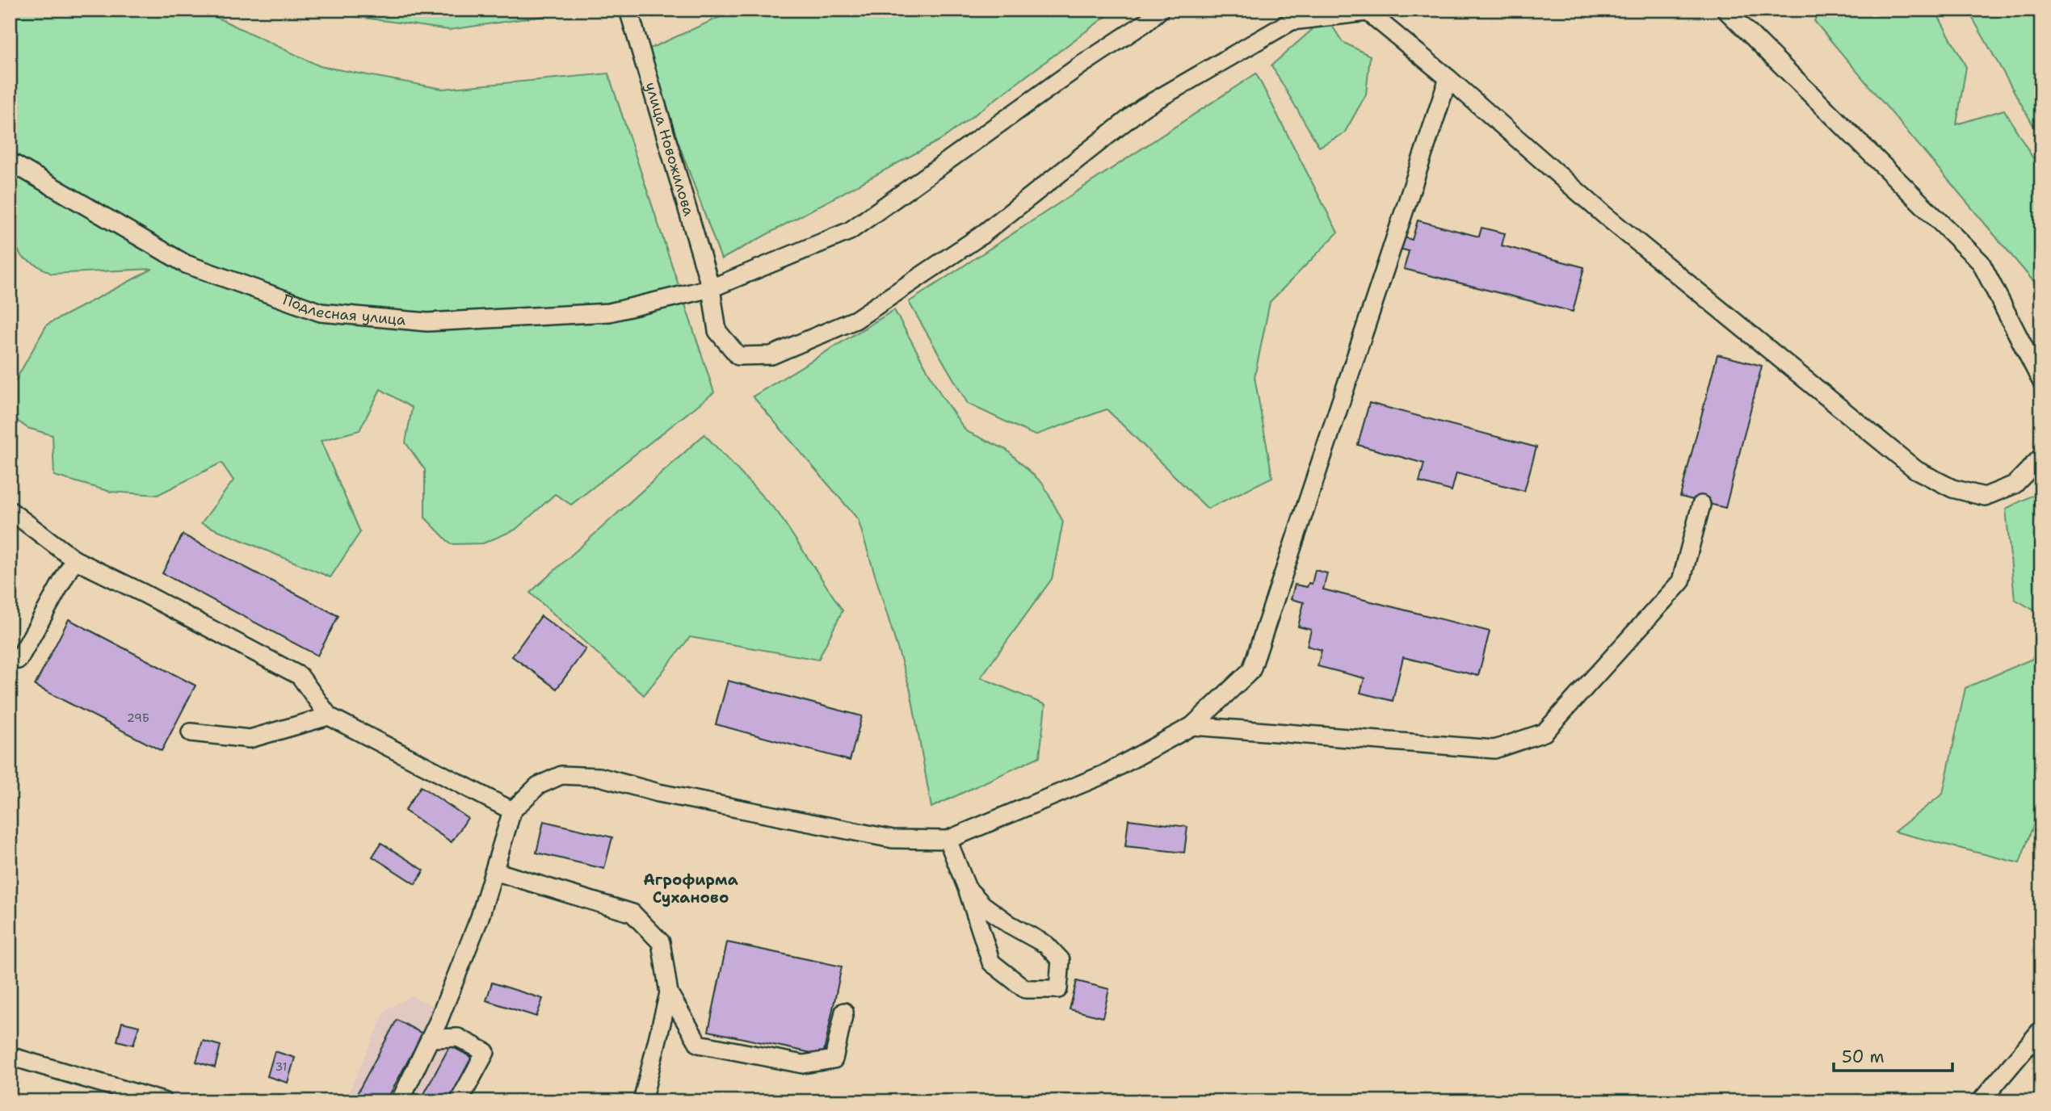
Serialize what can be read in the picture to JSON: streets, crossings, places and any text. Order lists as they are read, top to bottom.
{
  "streets": {
    "street": ["улица Новожилова", "Подлесная улица"]
  },
  "crossings": [
    ["улица Новожилова", "Подлесная улица"]
  ],
  "districts": ["Агрофирма Суханово"],
  "house_numbers": ["29Б", "31"],
  "scale_bar": "50 m"
}
